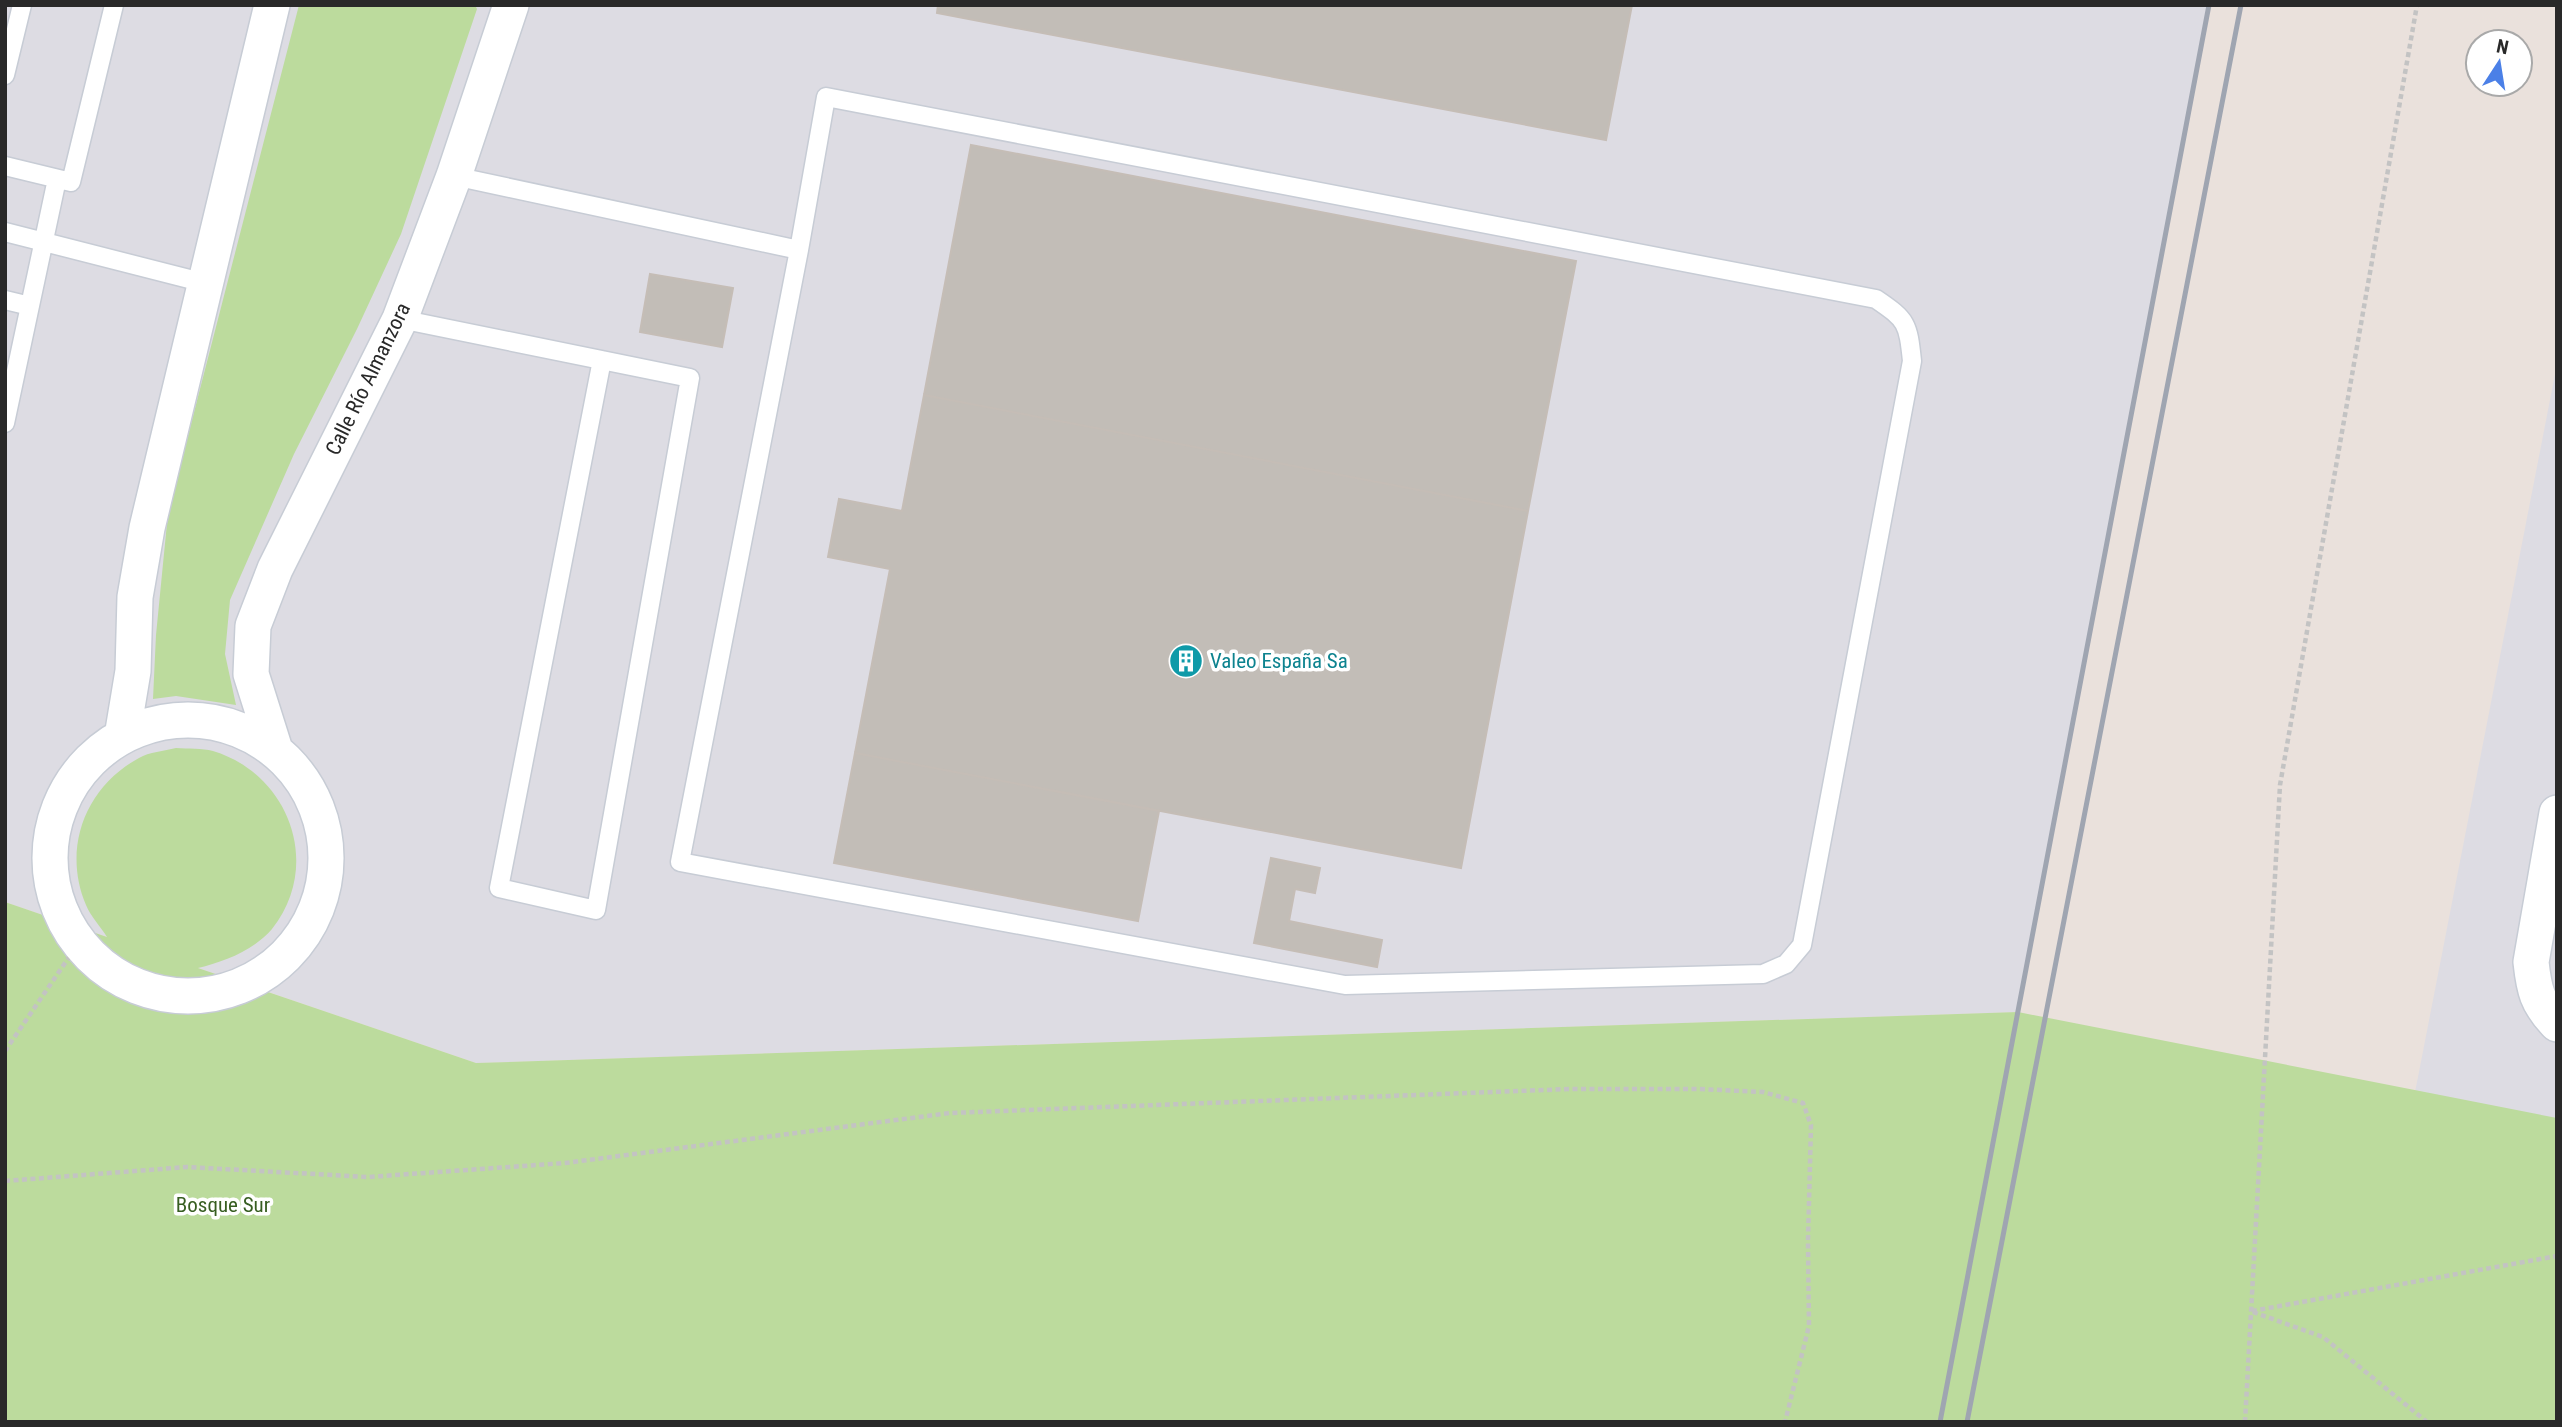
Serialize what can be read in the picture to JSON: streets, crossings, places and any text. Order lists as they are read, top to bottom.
{
  "streets": {
    "street": ["Calle Río Almanzora"]
  },
  "parks": ["Bosque Sur"],
  "places": {
    "building": ["Valeo España Sa"]
  },
  "north": "top"
}
